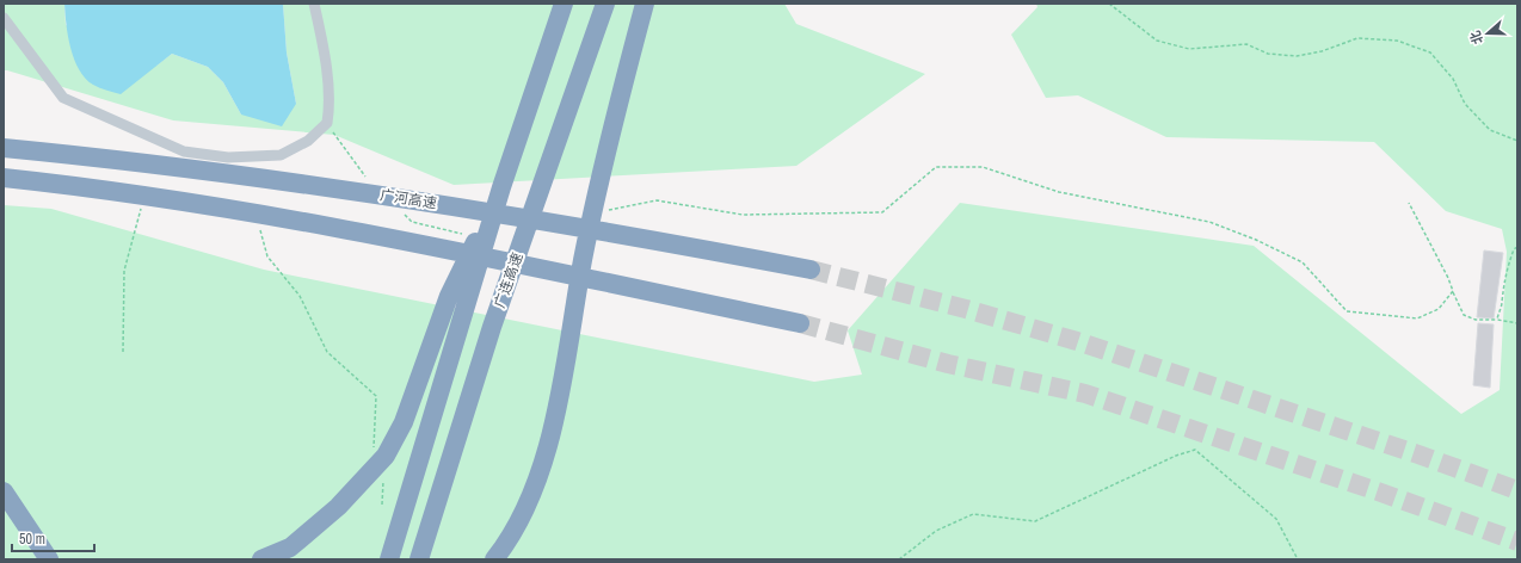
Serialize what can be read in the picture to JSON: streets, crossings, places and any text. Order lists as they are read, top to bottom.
{
  "streets": {
    "highway": ["广河高速", "广连高速"]
  },
  "scale_bar": "50 m",
  "north": "left"
}
